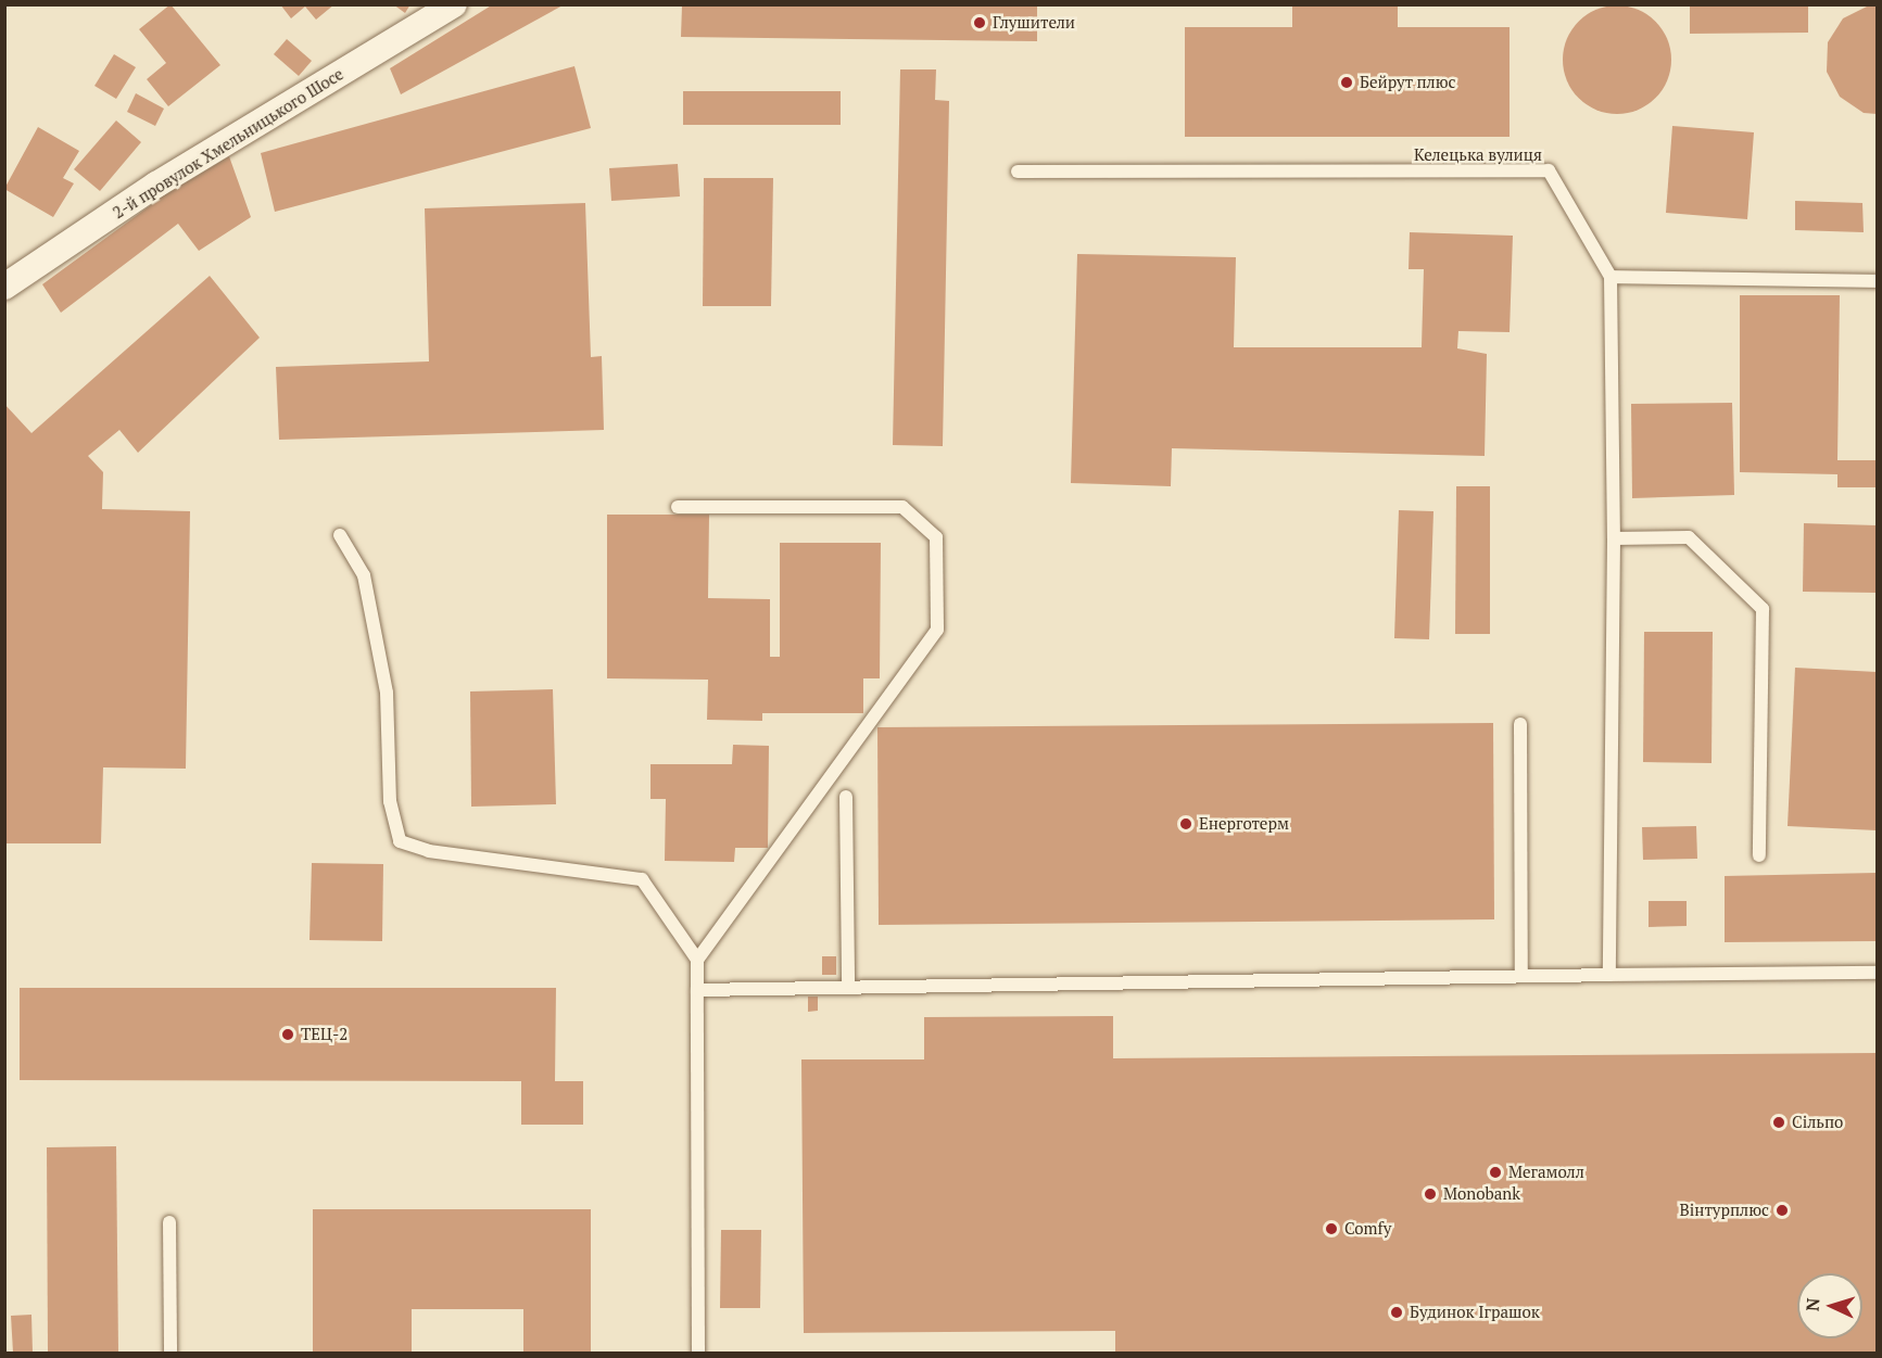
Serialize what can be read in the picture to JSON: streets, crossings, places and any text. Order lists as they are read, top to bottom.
{
  "streets": {
    "street": ["2-й провулок Хмельницького Шосе"],
    "lane": ["Келецька вулиця"]
  },
  "places": [
    "Глушители",
    "Бейрут плюс",
    "Енерготерм",
    "ТЕЦ-2",
    "Сільпо",
    "Мегамолл",
    "Monobank",
    "Вінтурплюс",
    "Comfy",
    "Будинок Іграшок"
  ],
  "north": "left"
}
